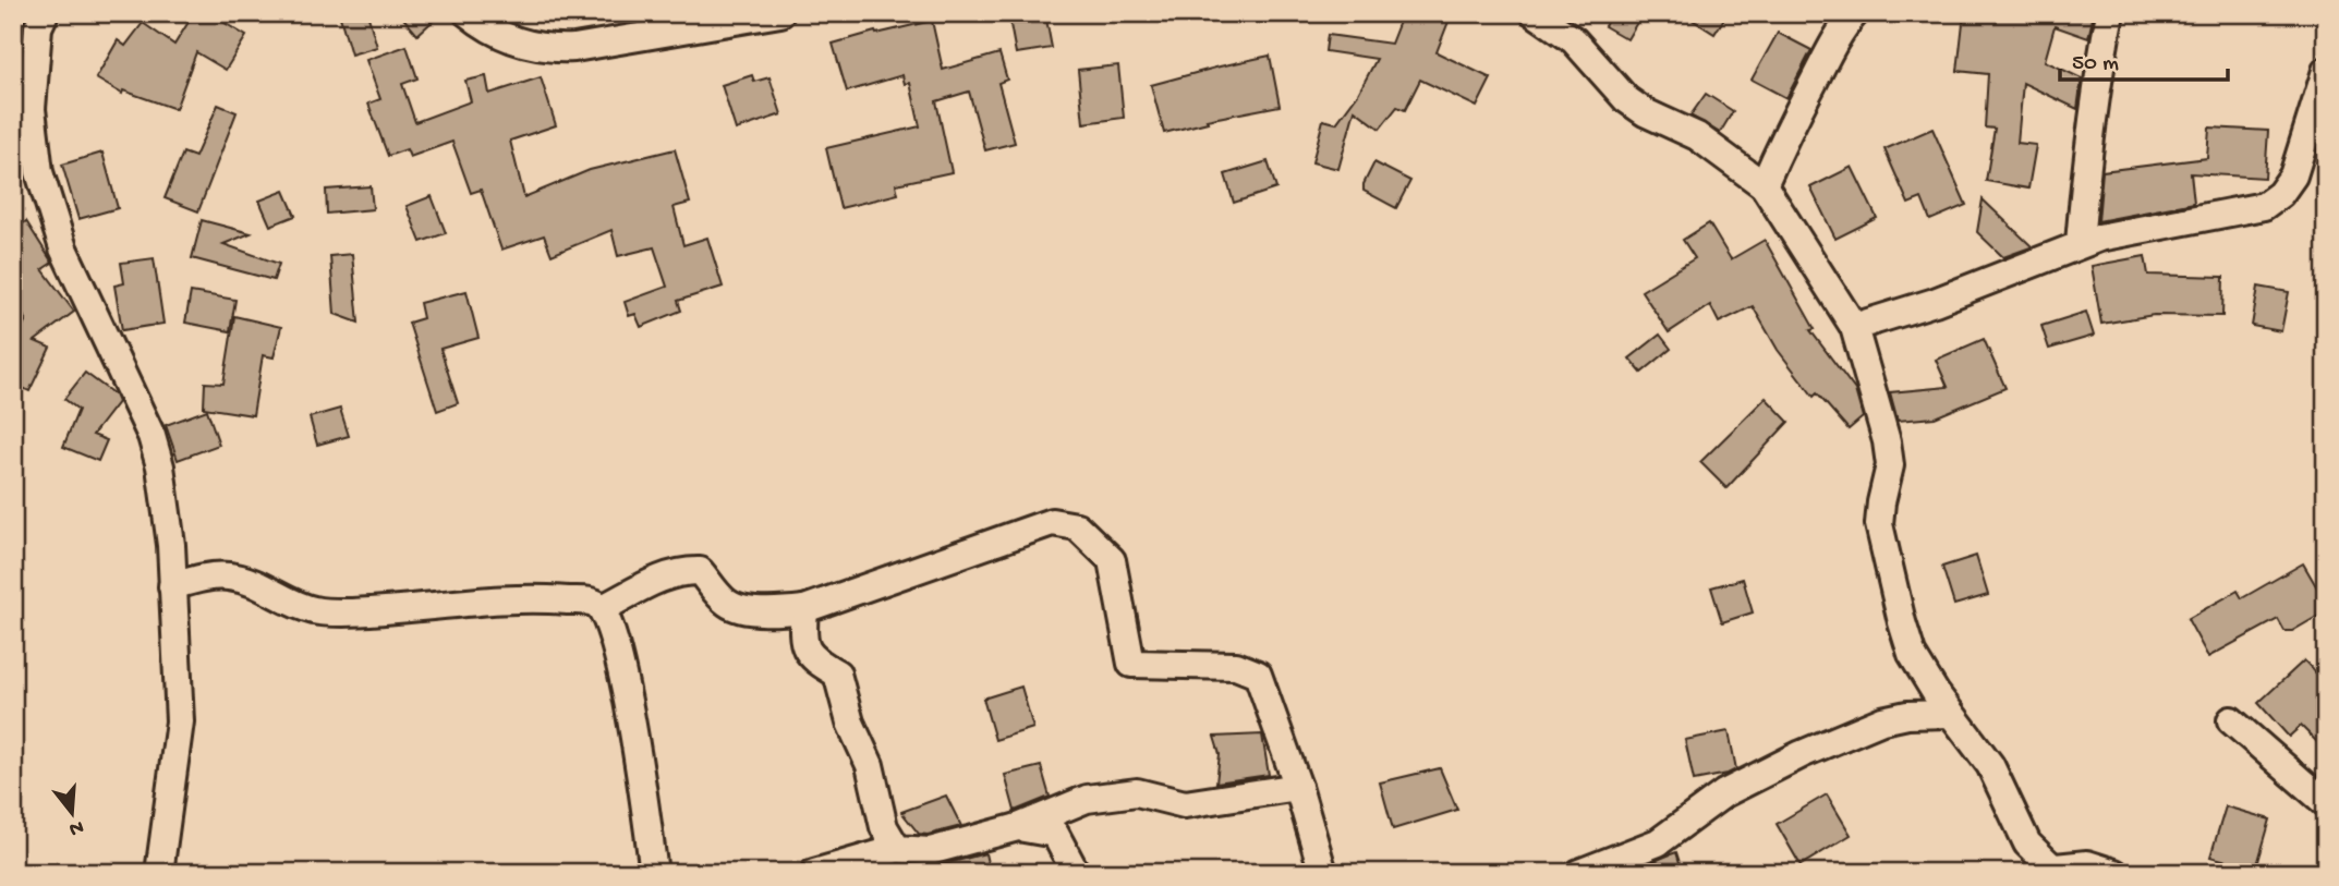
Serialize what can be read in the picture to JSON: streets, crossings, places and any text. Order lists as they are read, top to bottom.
{
  "scale_bar": "50 m",
  "north": "bottom"
}
